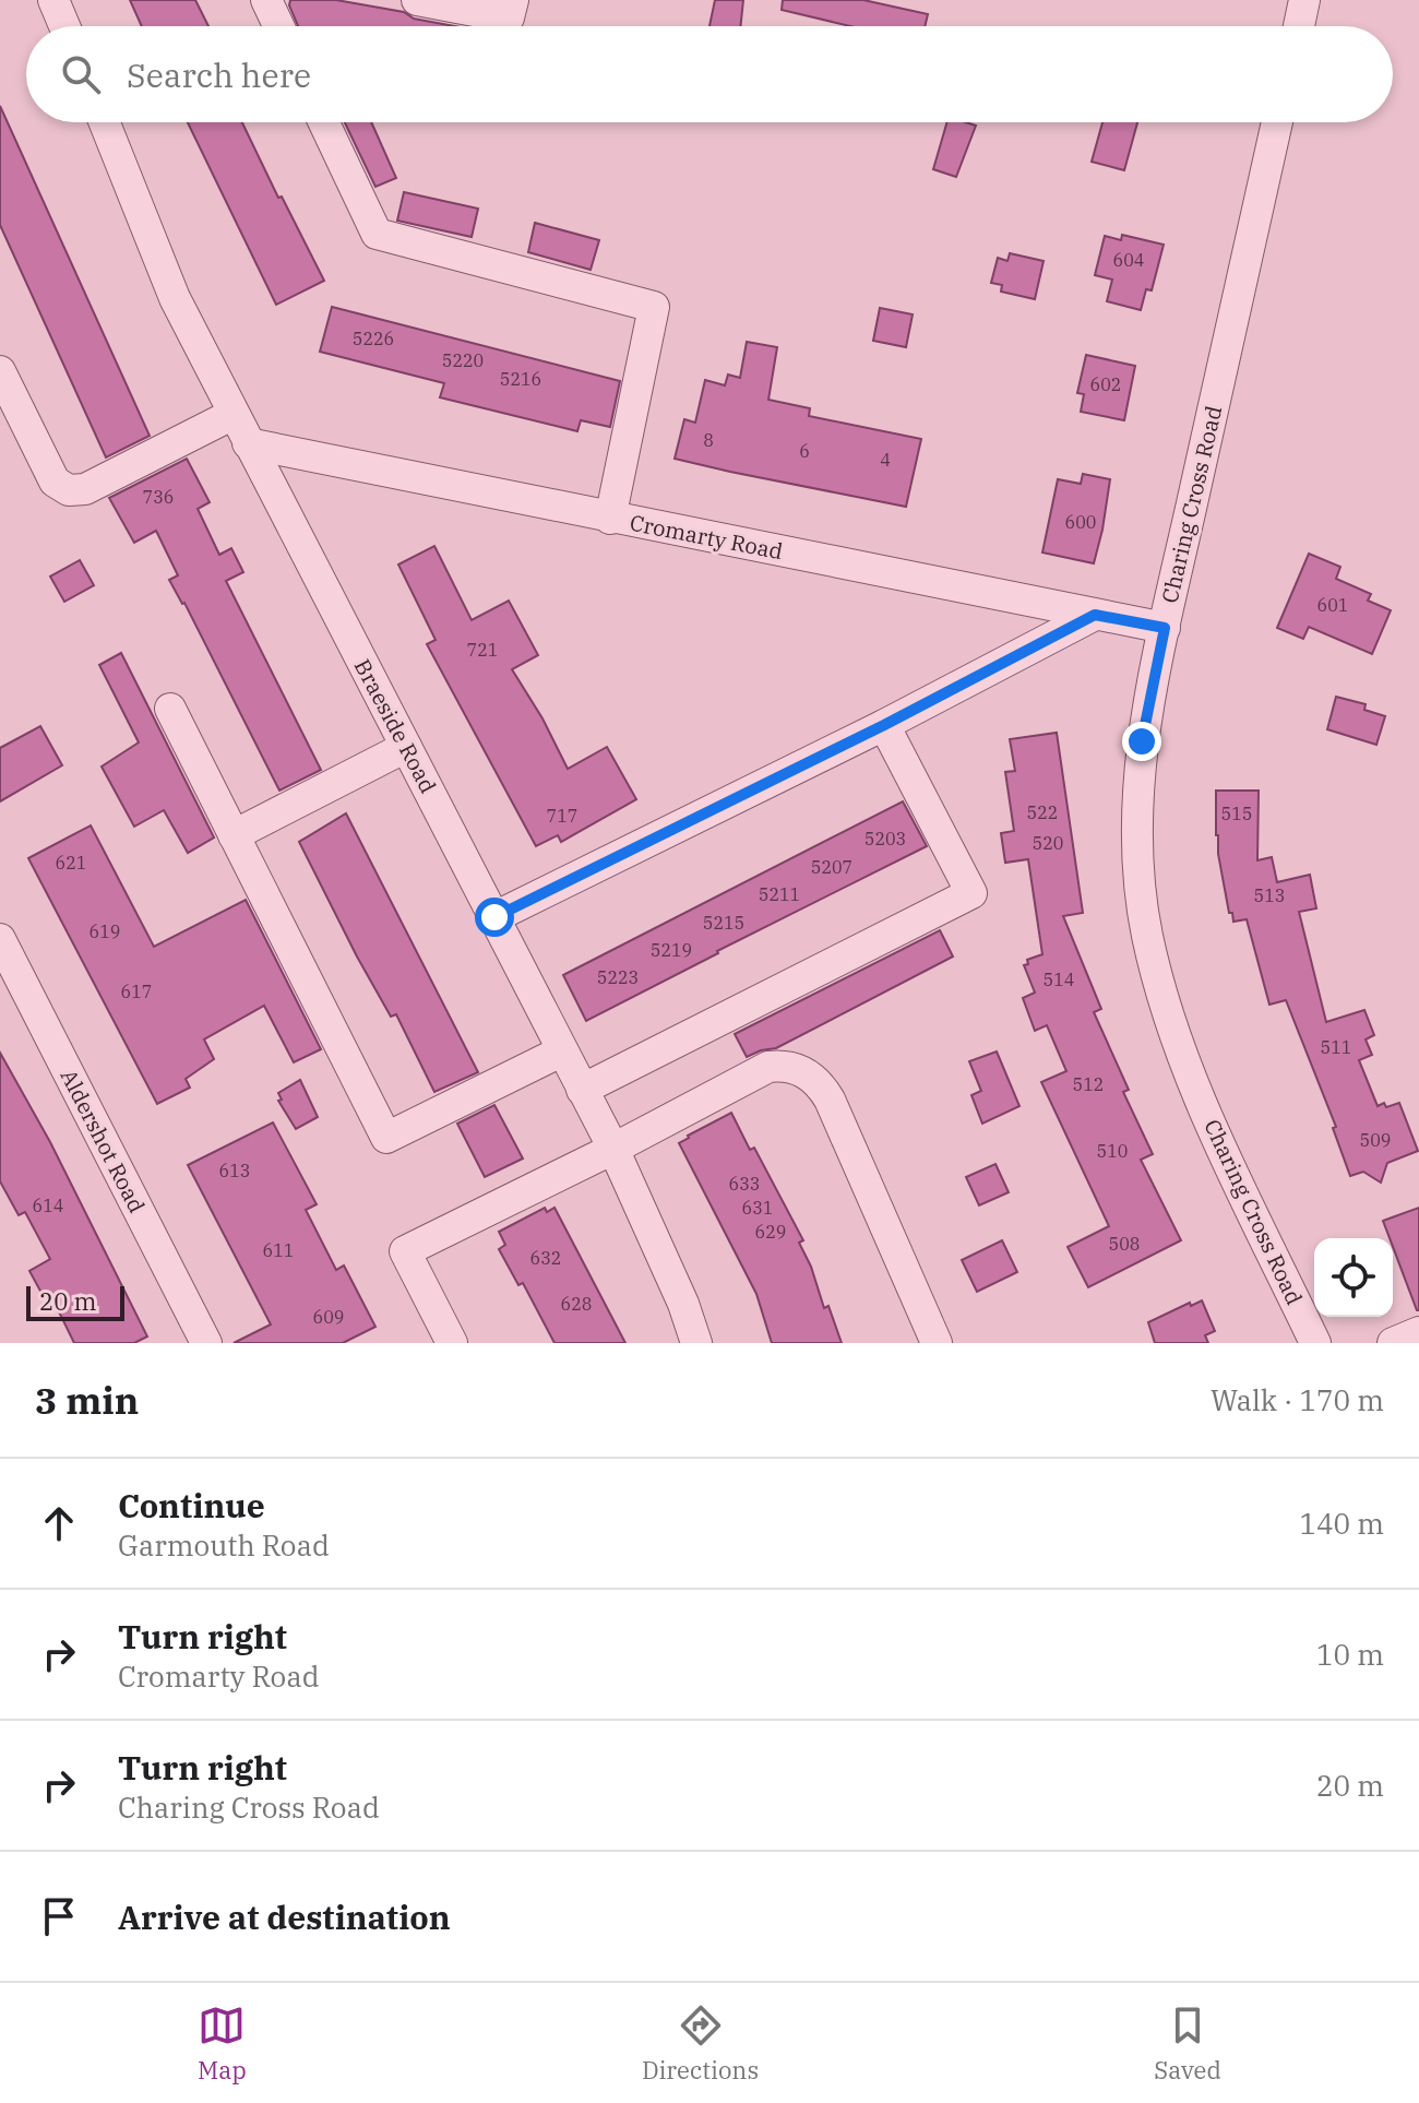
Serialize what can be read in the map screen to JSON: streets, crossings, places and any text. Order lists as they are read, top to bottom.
{
  "streets": {
    "street": [
      "Charing Cross Road",
      "Cromarty Road",
      "Braeside Road",
      "Aldershot Road"
    ]
  },
  "crossings": [
    ["Charing Cross Road", "Cromarty Road"],
    ["Cromarty Road", "Braeside Road"]
  ],
  "house_numbers": [
    "604",
    "5226",
    "5220",
    "5216",
    "602",
    "8",
    "6",
    "4",
    "736",
    "600",
    "601",
    "721",
    "522",
    "515",
    "717",
    "5203",
    "520",
    "621",
    "5207",
    "5211",
    "513",
    "5215",
    "619",
    "5219",
    "5223",
    "514",
    "617",
    "511",
    "512",
    "509",
    "510",
    "613",
    "633",
    "614",
    "631",
    "629",
    "508",
    "611",
    "632",
    "628",
    "609"
  ],
  "scale_bar": "20 m",
  "page": {
    "search": "Search here",
    "scale": "20 m",
    "heading": ["3 min", "Walk · 170 m"],
    "list": [
      ["Continue", "Garmouth Road", "140 m"],
      ["Turn right", "Cromarty Road", "10 m"],
      ["Turn right", "Charing Cross Road", "20 m"],
      "Arrive at destination"
    ],
    "nav": ["Map", "Directions", "Saved"]
  }
}
